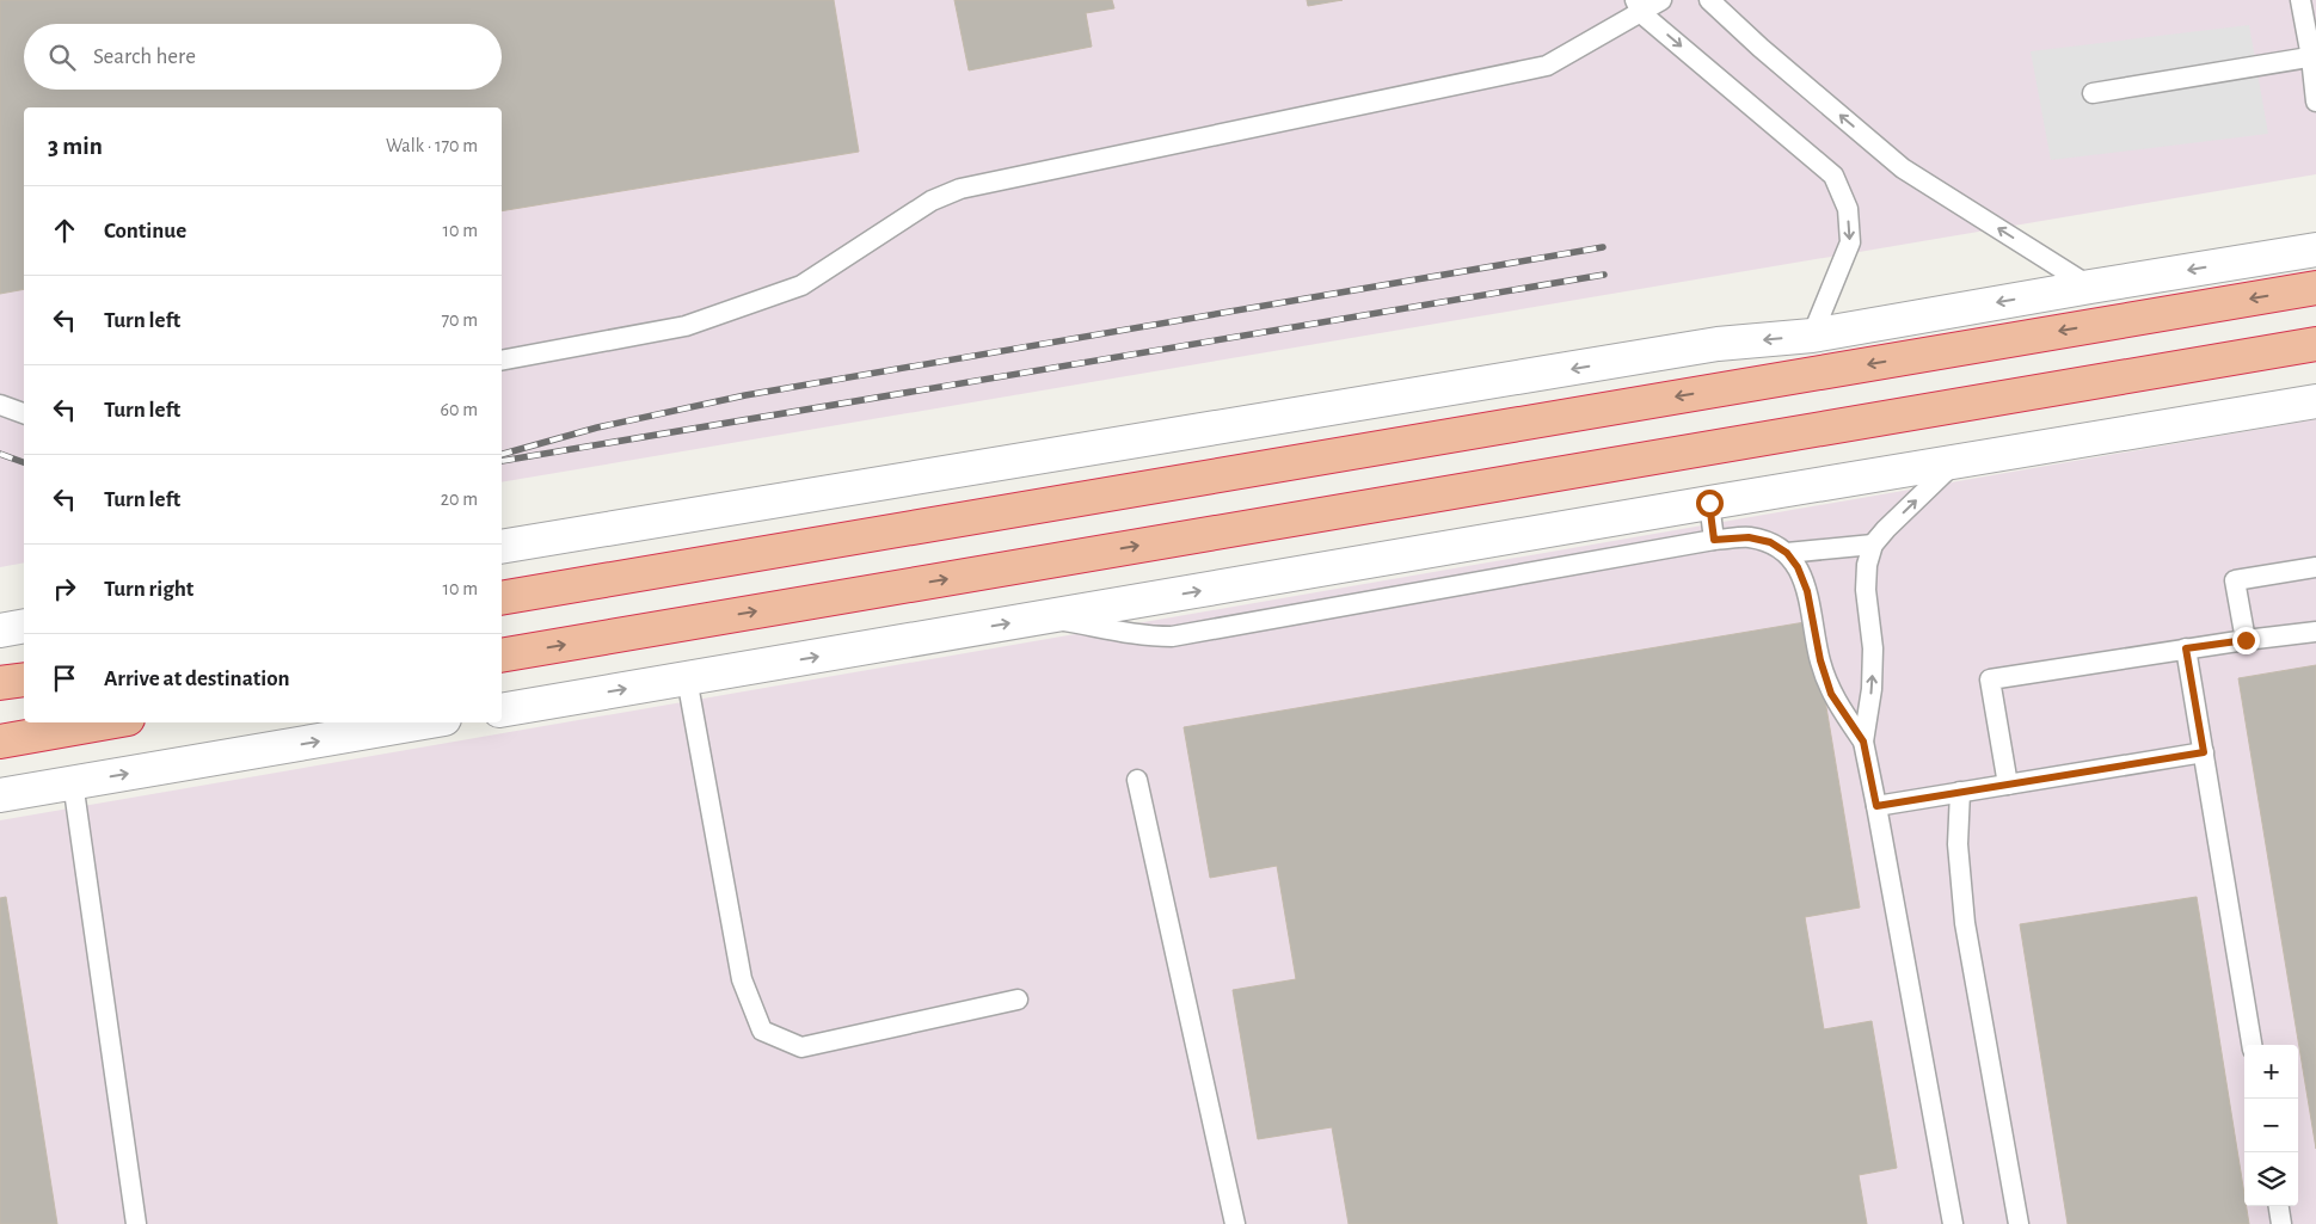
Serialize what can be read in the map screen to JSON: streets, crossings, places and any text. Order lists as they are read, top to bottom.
{
  "page": {
    "search": "Search here",
    "heading": ["3 min", "Walk · 170 m"],
    "list": [
      ["Continue", "10 m"],
      ["Turn left", "70 m"],
      ["Turn left", "60 m"],
      ["Turn left", "20 m"],
      ["Turn right", "10 m"],
      "Arrive at destination"
    ],
    "map_buttons": ["+", "−"]
  }
}
